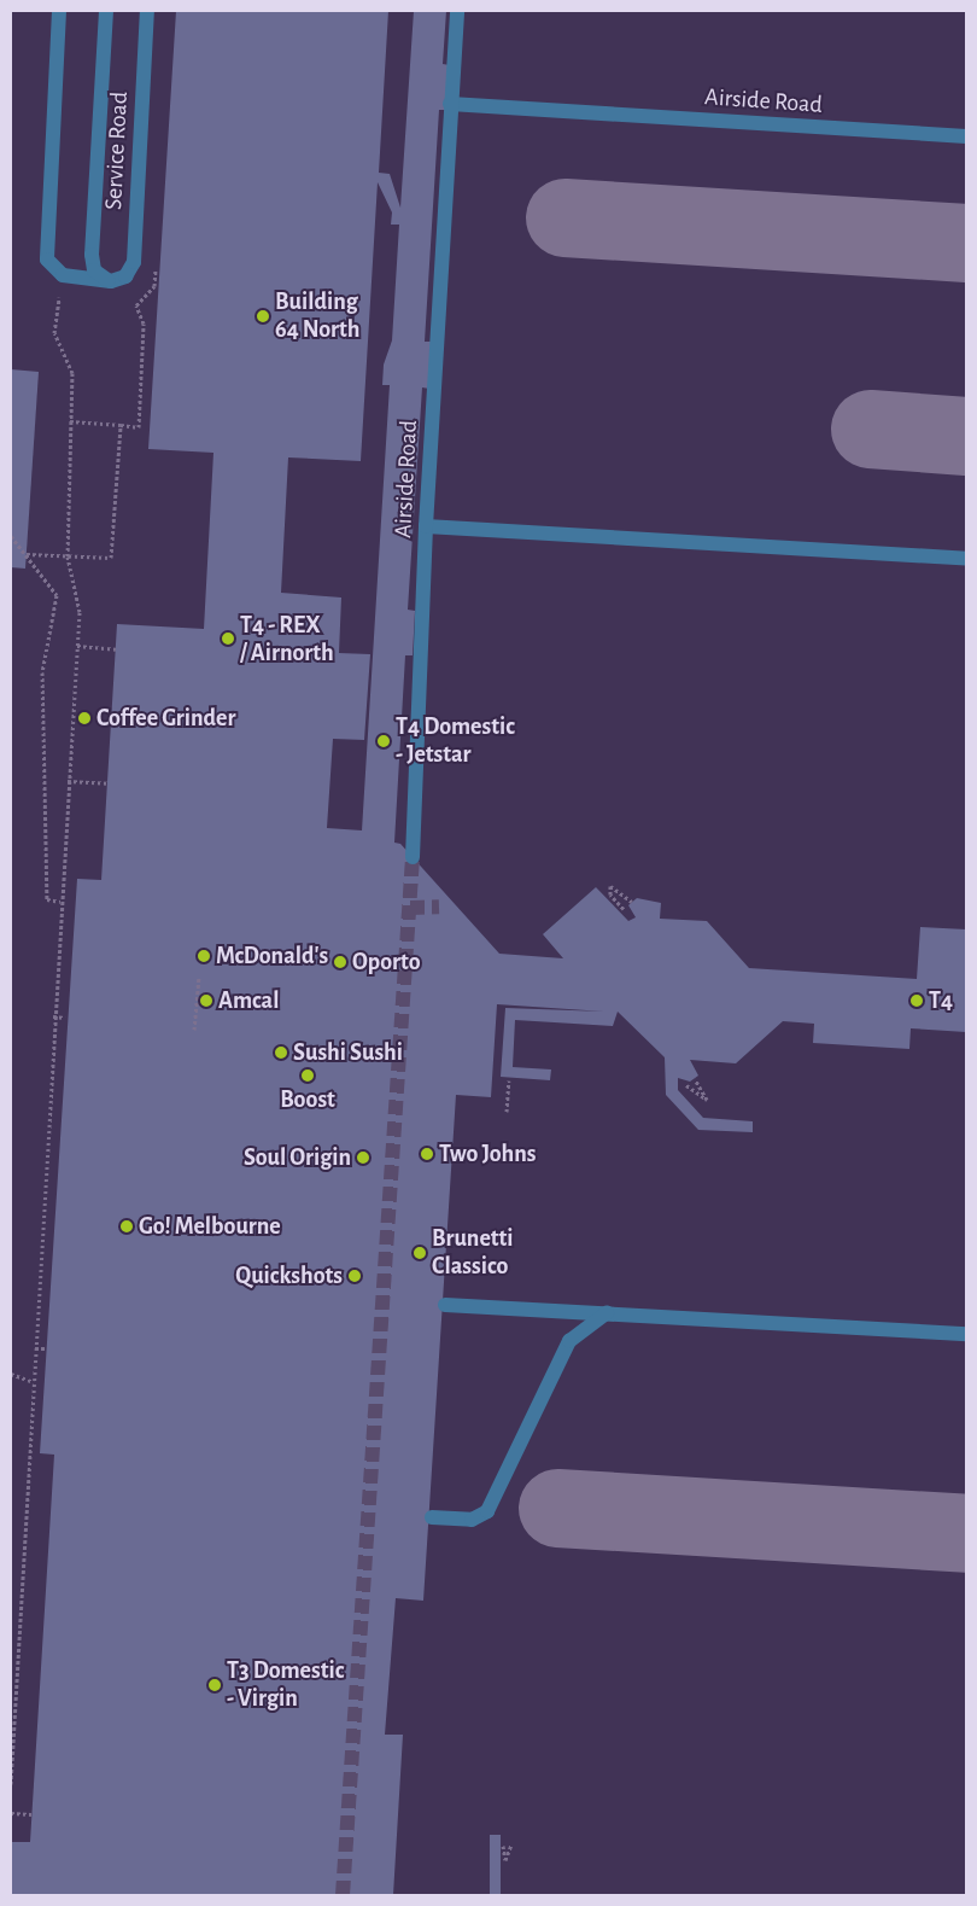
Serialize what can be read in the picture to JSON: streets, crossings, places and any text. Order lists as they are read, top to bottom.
{
  "streets": {
    "lane": ["Airside Road", "Service Road"]
  },
  "places": [
    "Building 64 North",
    "T4 - REX / Airnorth",
    "Coffee Grinder",
    "T4 Domestic - Jetstar",
    "McDonald's",
    "Oporto",
    "Amcal",
    "T4",
    "Sushi Sushi",
    "Boost",
    "Two Johns",
    "Soul Origin",
    "Go! Melbourne",
    "Brunetti Classico",
    "Quickshots",
    "T3 Domestic - Virgin"
  ]
}
